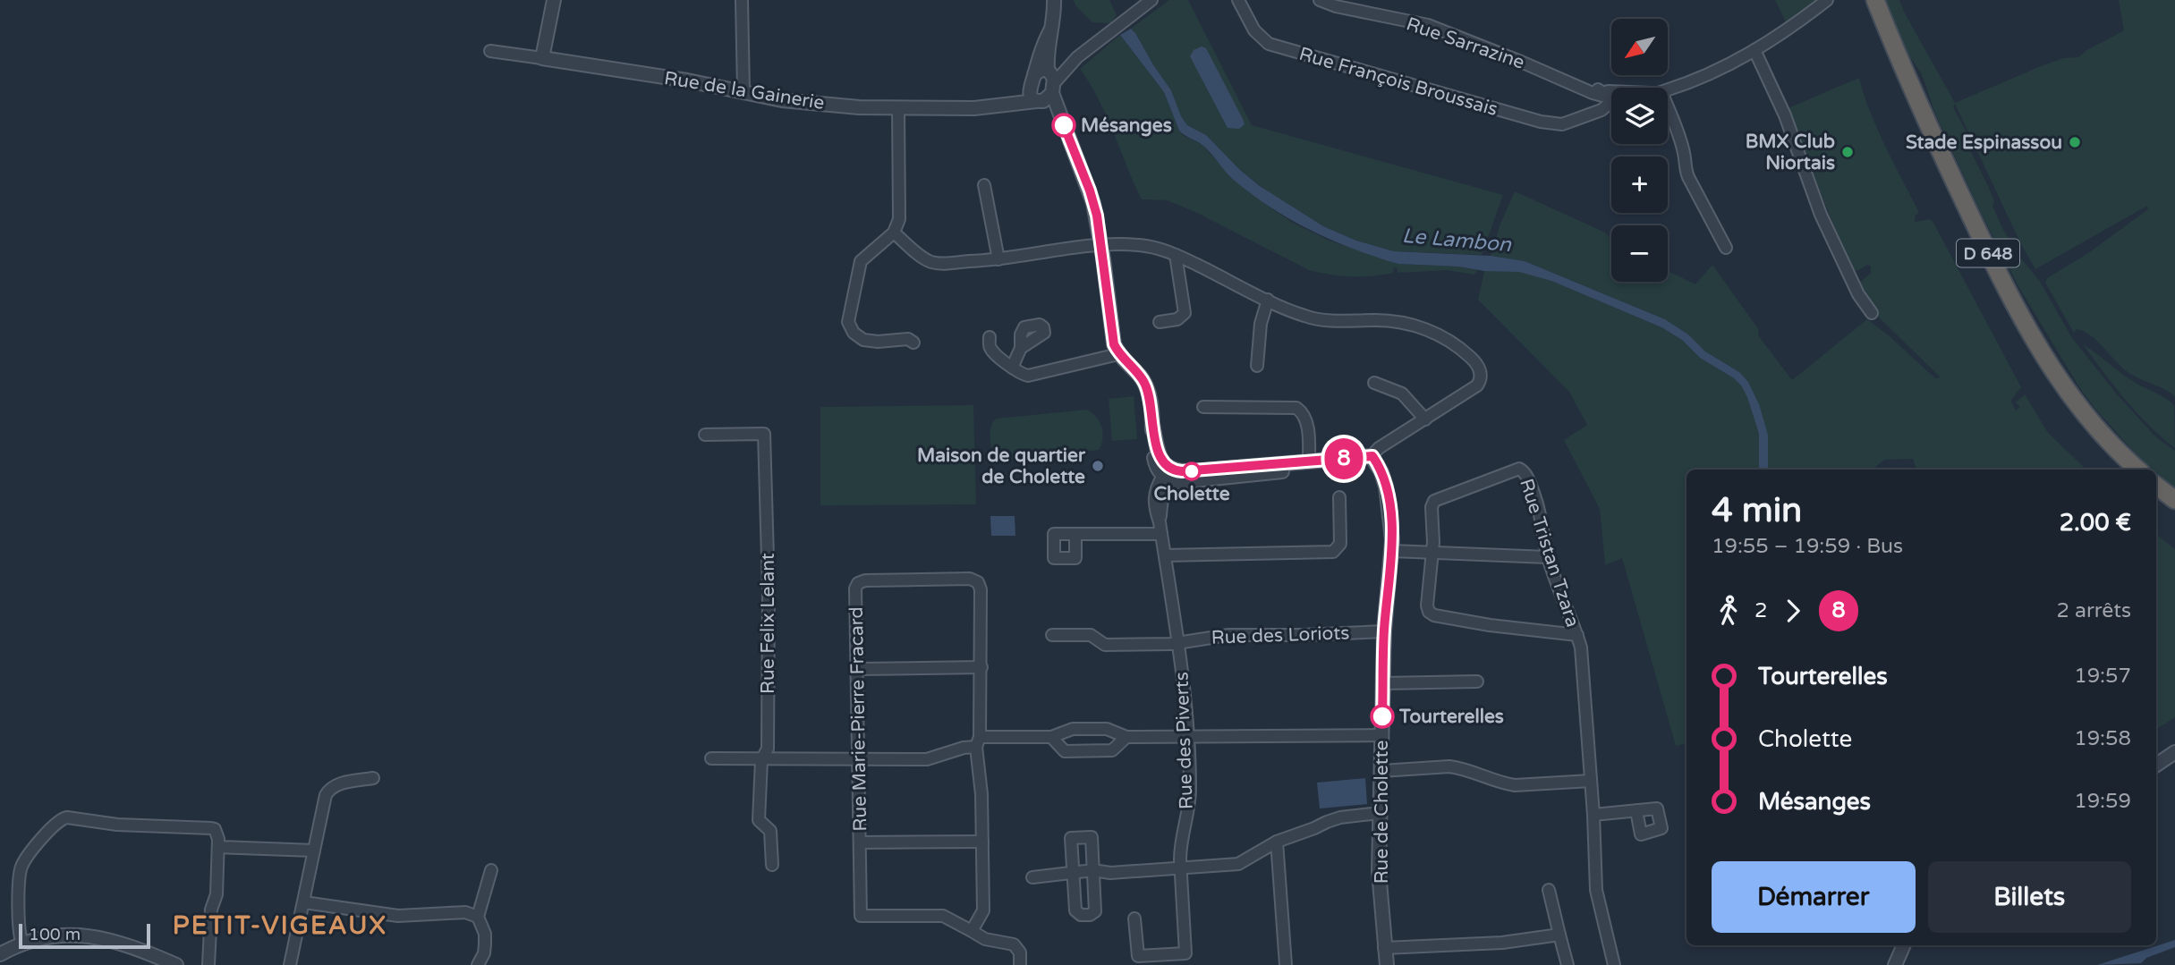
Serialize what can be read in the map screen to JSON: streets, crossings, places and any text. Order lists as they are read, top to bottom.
{
  "streets": {
    "highway": ["D 648"],
    "street": [
      "Rue Sarrazine",
      "Rue François Broussais",
      "Rue de la Gainerie",
      "Rue Tristan Tzara",
      "Rue Felix Lelant",
      "Rue des Loriots",
      "Rue Marie-Pierre Fracard",
      "Rue des Piverts",
      "Rue de Cholette"
    ]
  },
  "crossings": [
    ["Rue Sarrazine", "Rue François Broussais"],
    ["Rue des Loriots", "Rue des Piverts"],
    ["Rue des Loriots", "Rue de Cholette"]
  ],
  "districts": ["PETIT-VIGEAUX"],
  "water": ["Le Lambon"],
  "places": [
    "Mésanges",
    "Stade Espinassou",
    "BMX Club Niortais",
    "Maison de quartier de Cholette",
    "Cholette",
    "Tourterelles"
  ],
  "lines": ["bus line 8"],
  "scale_bar": "100 m",
  "north": "bottom left",
  "page": {
    "on_map": "8",
    "map_buttons": ["+", "−"],
    "heading": ["4 min", "19:55 – 19:59 · Bus", "2.00 €"],
    "legs": ["2", "8", "2 arrêts"],
    "list": [
      {
        "name": "Tourterelles",
        "value": "19:57"
      },
      {
        "name": "Cholette",
        "value": "19:58"
      },
      {
        "name": "Mésanges",
        "value": "19:59"
      }
    ],
    "buttons": ["Démarrer", "Billets"],
    "scale": "100 m"
  }
}
